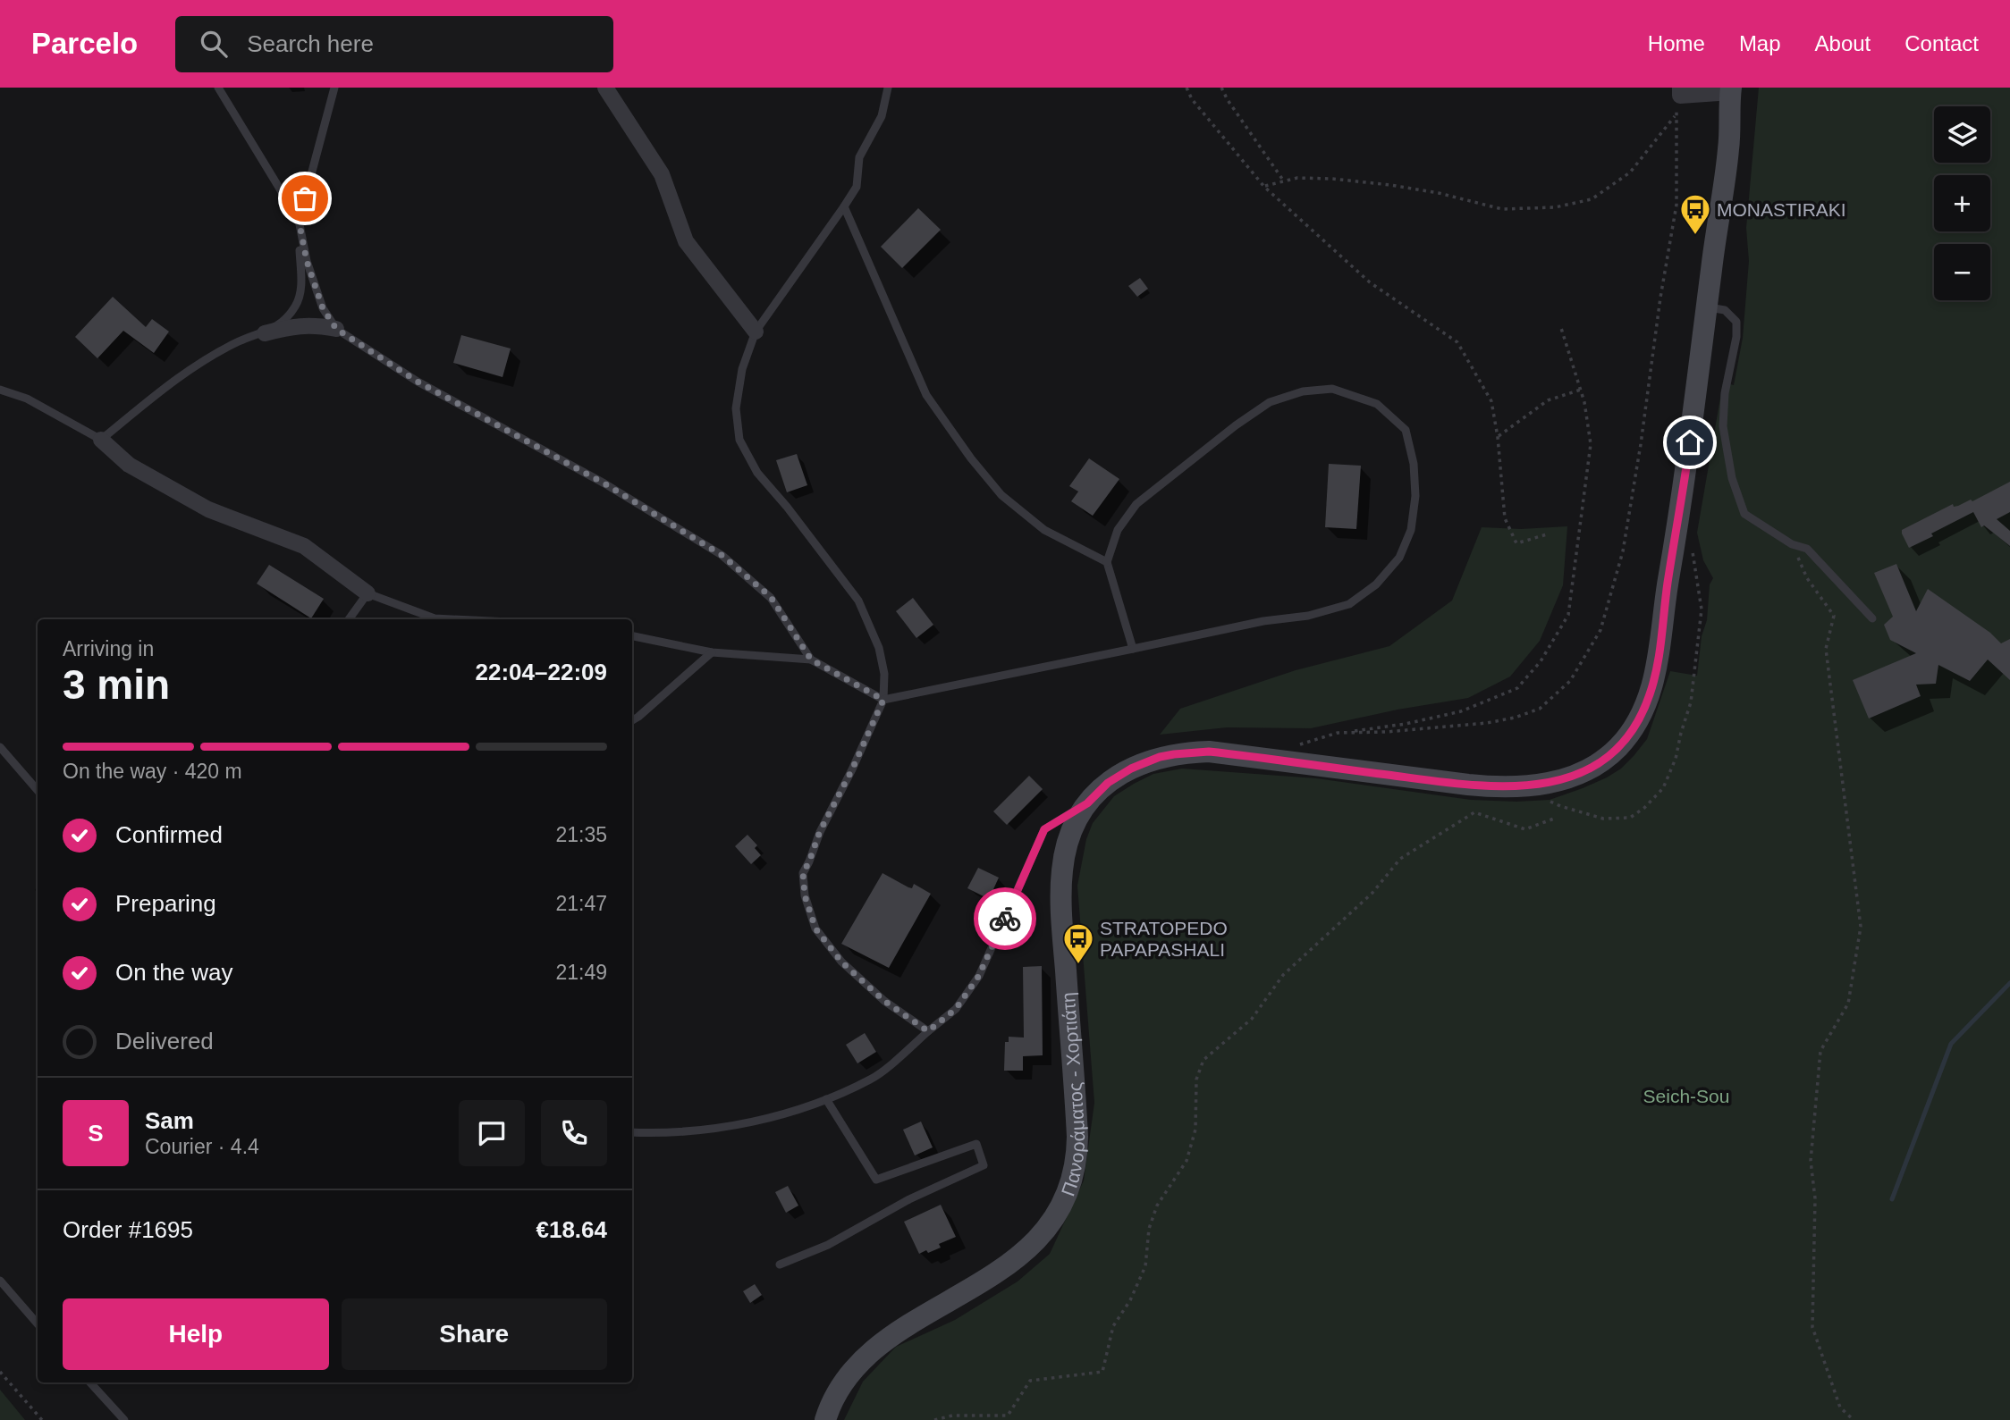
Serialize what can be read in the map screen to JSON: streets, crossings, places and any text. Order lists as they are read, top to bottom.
{
  "streets": {
    "main road": ["Πανοράματος - Χορτιάτη"]
  },
  "parks": ["Seich-Sou"],
  "places": {
    "bus stop": ["MONASTIRAKI", "STRATOPEDO PAPAPASHALI"]
  },
  "page": {
    "header": "Parcelo",
    "search": "Search here",
    "nav": [
      "Home",
      "Map",
      "About",
      "Contact"
    ],
    "map_buttons": ["+", "−"],
    "heading": ["3 min", "Arriving in", "22:04–22:09"],
    "panel": [
      "Sam",
      "Courier · 4.4",
      "Order #1695",
      "€18.64"
    ],
    "bar": "On the way · 420 m",
    "list": [
      ["Confirmed", "21:35"],
      ["Preparing", "21:47"],
      ["On the way", "21:49"],
      "Delivered"
    ],
    "round": "S",
    "buttons": ["Help", "Share"]
  }
}
